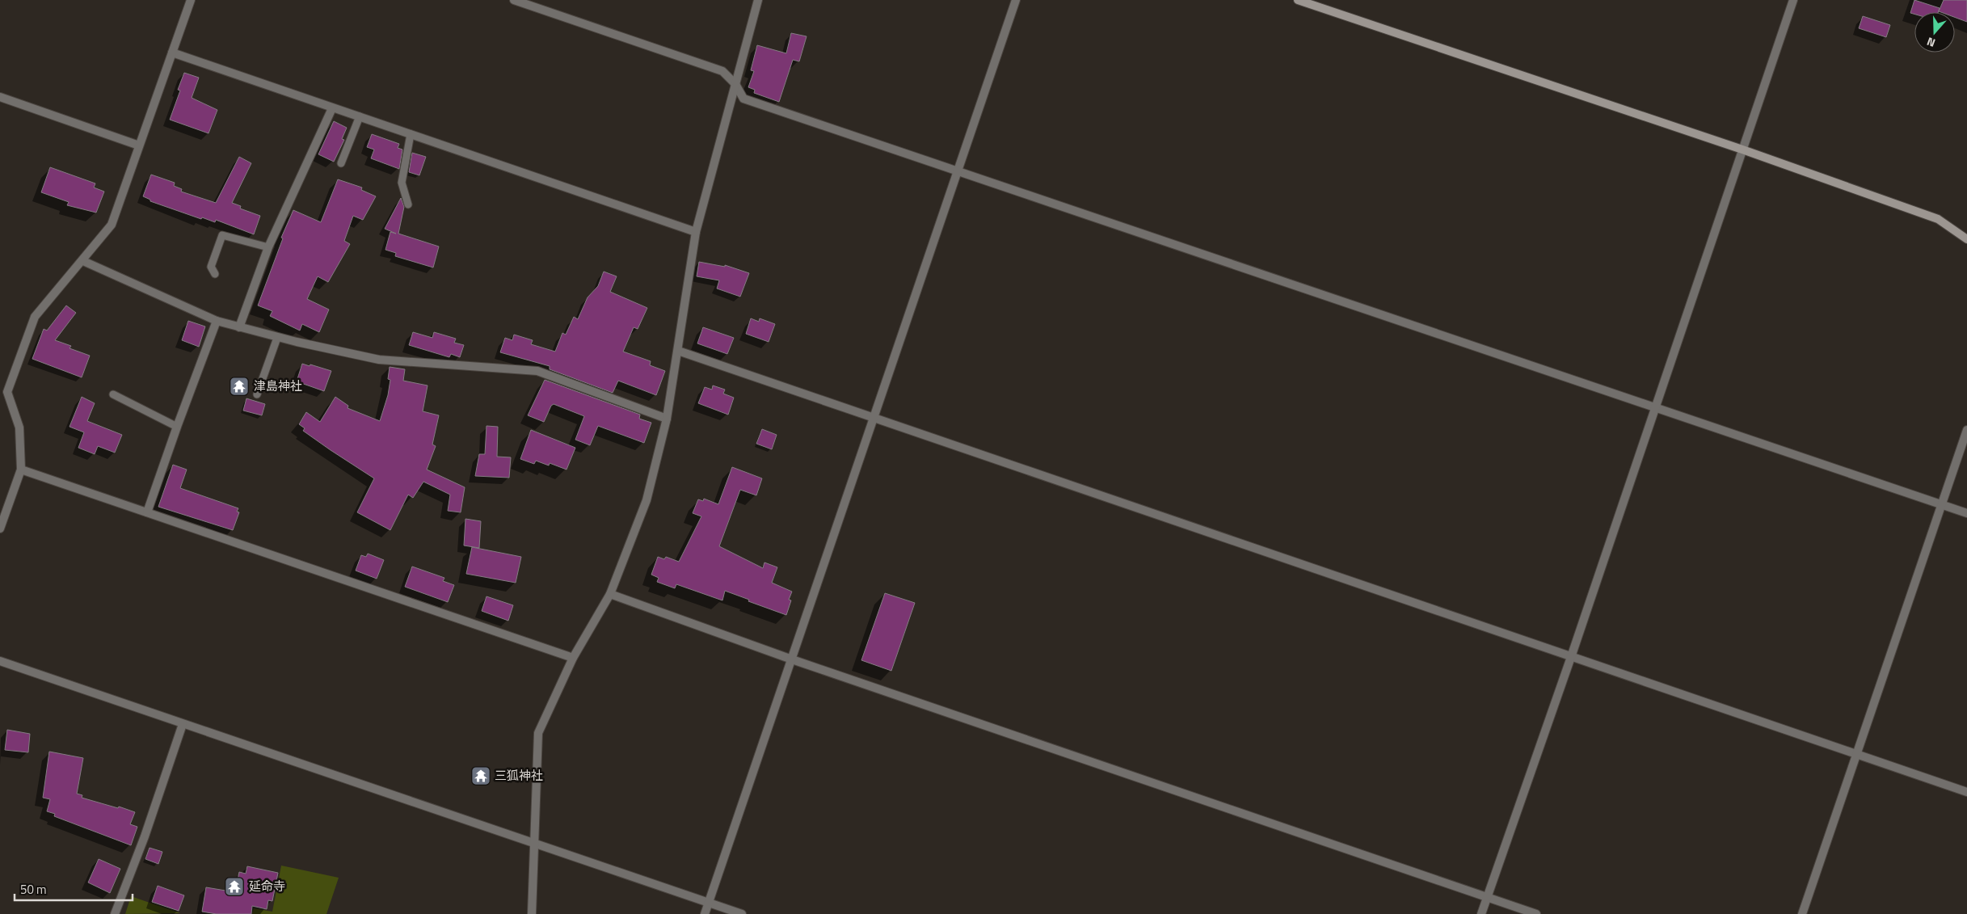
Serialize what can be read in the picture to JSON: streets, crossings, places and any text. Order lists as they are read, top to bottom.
{
  "places": {
    "temple": ["津島神社", "三狐神社", "延命寺"]
  },
  "scale_bar": "50 m",
  "north": "bottom"
}
